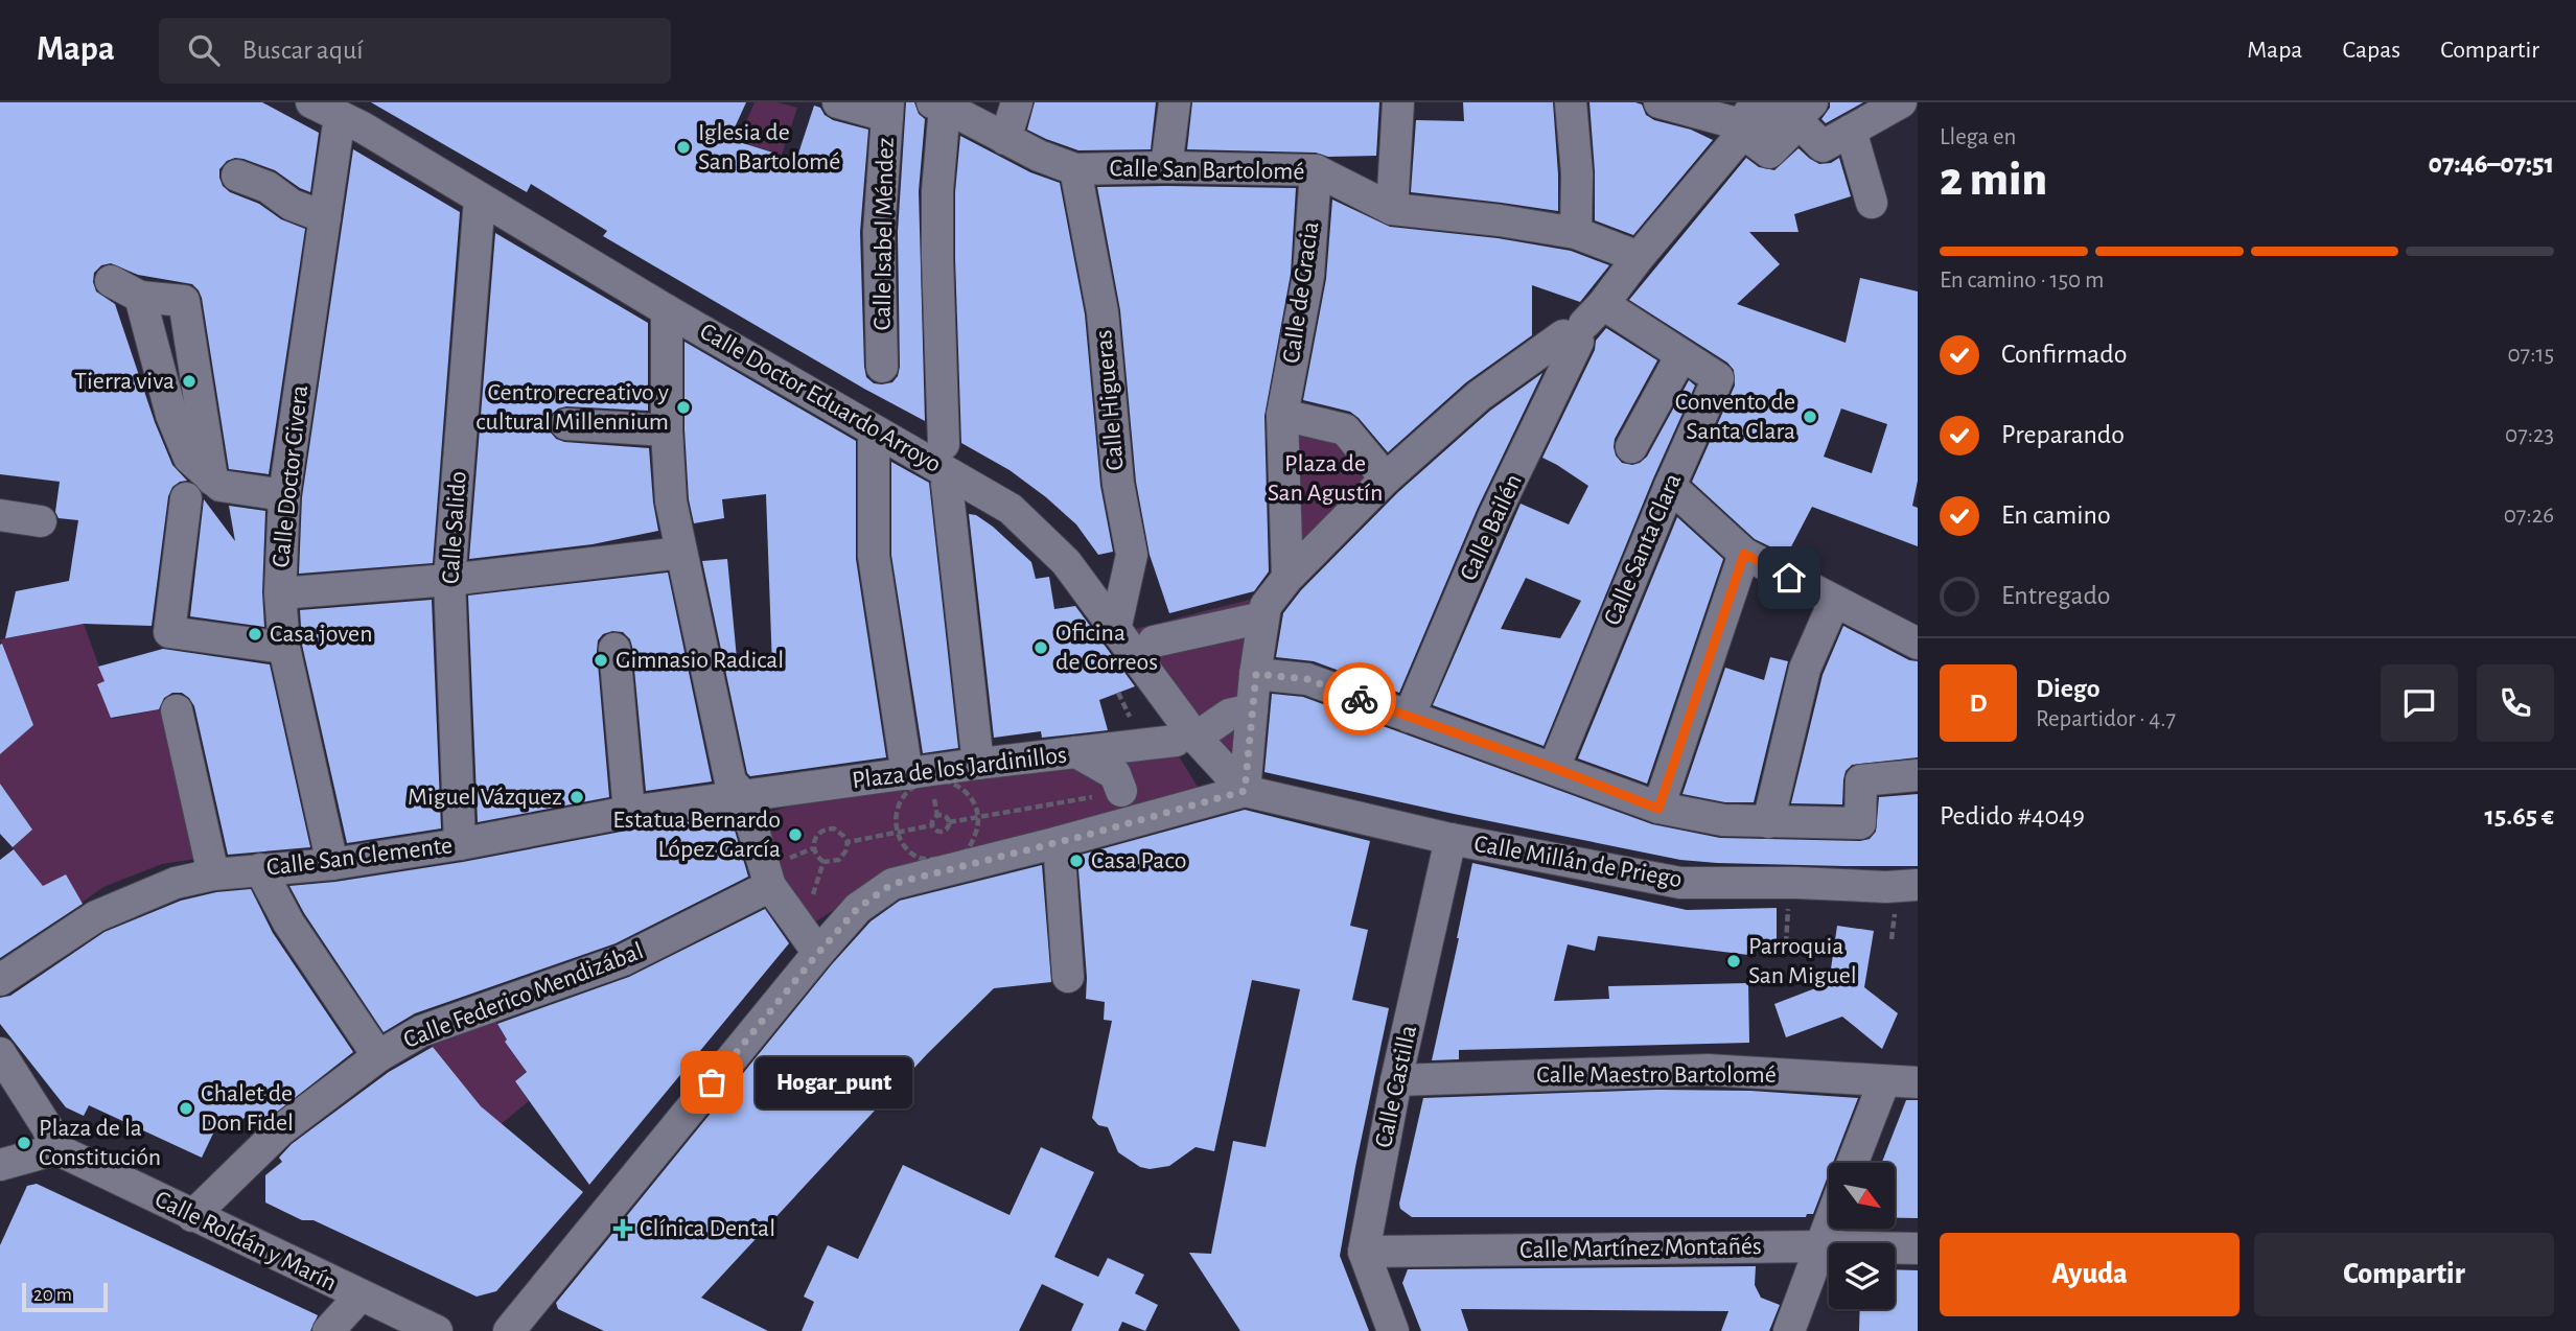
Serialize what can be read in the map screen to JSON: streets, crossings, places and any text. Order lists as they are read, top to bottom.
{
  "streets": {
    "street": [
      "Calle San Bartolomé",
      "Calle Isabel Méndez",
      "Calle de Gracia",
      "Calle Doctor Eduardo Arroyo",
      "Calle Higueras",
      "Calle Doctor Civera",
      "Calle Salido",
      "Calle Bailén",
      "Calle Santa Clara",
      "Plaza de los Jardinillos",
      "Calle San Clemente",
      "Calle Millán de Priego",
      "Calle Federico Mendizábal",
      "Calle Maestro Bartolomé",
      "Calle Castilla",
      "Calle Roldán y Marín",
      "Calle Martínez Montañés"
    ]
  },
  "crossings": [
    ["Calle San Bartolomé", "Calle de Gracia"],
    ["Calle San Bartolomé", "Calle Higueras"],
    ["Calle Doctor Eduardo Arroyo", "Calle Higueras"],
    ["Calle Doctor Eduardo Arroyo", "Plaza de los Jardinillos"],
    ["Calle Doctor Eduardo Arroyo", "Calle Millán de Priego"],
    ["Calle Doctor Civera", "Calle San Clemente"],
    ["Calle Salido", "Calle San Clemente"],
    ["Calle Bailén", "Calle Santa Clara"],
    ["Plaza de los Jardinillos", "Calle San Clemente"],
    ["Calle Millán de Priego", "Calle Castilla"],
    ["Calle Federico Mendizábal", "Calle Roldán y Marín"],
    ["Calle Maestro Bartolomé", "Calle Castilla"],
    ["Calle Castilla", "Calle Martínez Montañés"]
  ],
  "parks": ["Plaza de San Agustín"],
  "places": {
    "other": [
      "Iglesia de San Bartolomé",
      "Tierra viva",
      "Centro recreativo y cultural Millennium",
      "Convento de Santa Clara",
      "Casa joven",
      "Oficina de Correos",
      "Gimnasio Radical",
      "Miguel Vázquez",
      "Estatua Bernardo López García",
      "Casa Paco",
      "Parroquia San Miguel",
      "Hogar_punt",
      "Chalet de Don Fidel",
      "Plaza de la Constitución"
    ],
    "health": ["Clínica Dental"]
  },
  "scale_bar": "20 m",
  "north": "bottom right",
  "page": {
    "header": "Mapa",
    "search": "Buscar aquí",
    "nav": ["Mapa", "Capas", "Compartir"],
    "heading": ["2 min", "Llega en", "07:46–07:51"],
    "panel": [
      "Diego",
      "Repartidor · 4.7",
      "Pedido #4049",
      "15.65 €"
    ],
    "bar": "En camino · 150 m",
    "list": [
      ["Confirmado", "07:15"],
      ["Preparando", "07:23"],
      ["En camino", "07:26"],
      "Entregado"
    ],
    "round": "D",
    "bubble": "Hogar_punt",
    "buttons": ["Ayuda", "Compartir"],
    "scale": "20 m"
  }
}
